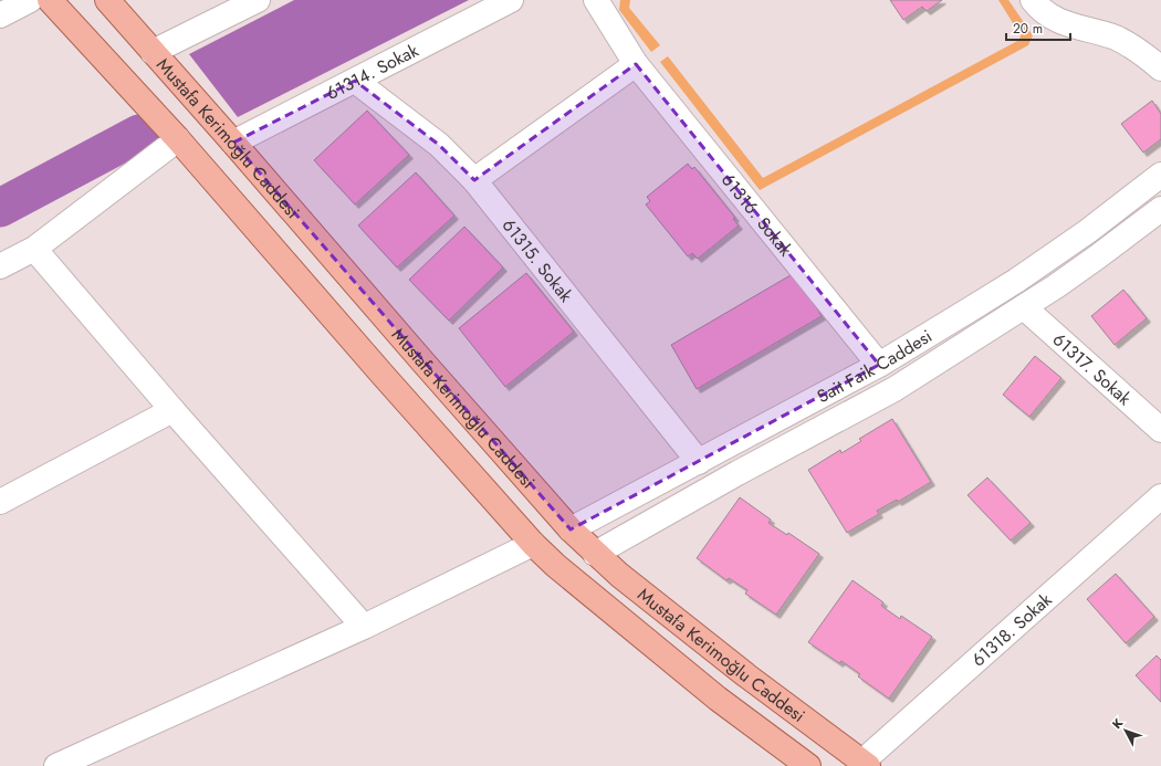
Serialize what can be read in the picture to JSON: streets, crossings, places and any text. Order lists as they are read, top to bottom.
{
  "streets": {
    "main road": ["Mustafa Kerimoğlu Caddesi"],
    "street": [
      "61314. Sokak",
      "61316. Sokak",
      "61315. Sokak",
      "Sait Faik Caddesi",
      "61317. Sokak",
      "61318. Sokak"
    ]
  },
  "crossings": [
    ["61314. Sokak", "Mustafa Kerimoğlu Caddesi"],
    ["61314. Sokak", "61315. Sokak"],
    ["Mustafa Kerimoğlu Caddesi", "Sait Faik Caddesi"],
    ["Mustafa Kerimoğlu Caddesi", "61318. Sokak"],
    ["61316. Sokak", "Sait Faik Caddesi"],
    ["61315. Sokak", "Sait Faik Caddesi"],
    ["Sait Faik Caddesi", "61317. Sokak"]
  ],
  "scale_bar": "20 m",
  "north": "top left"
}
